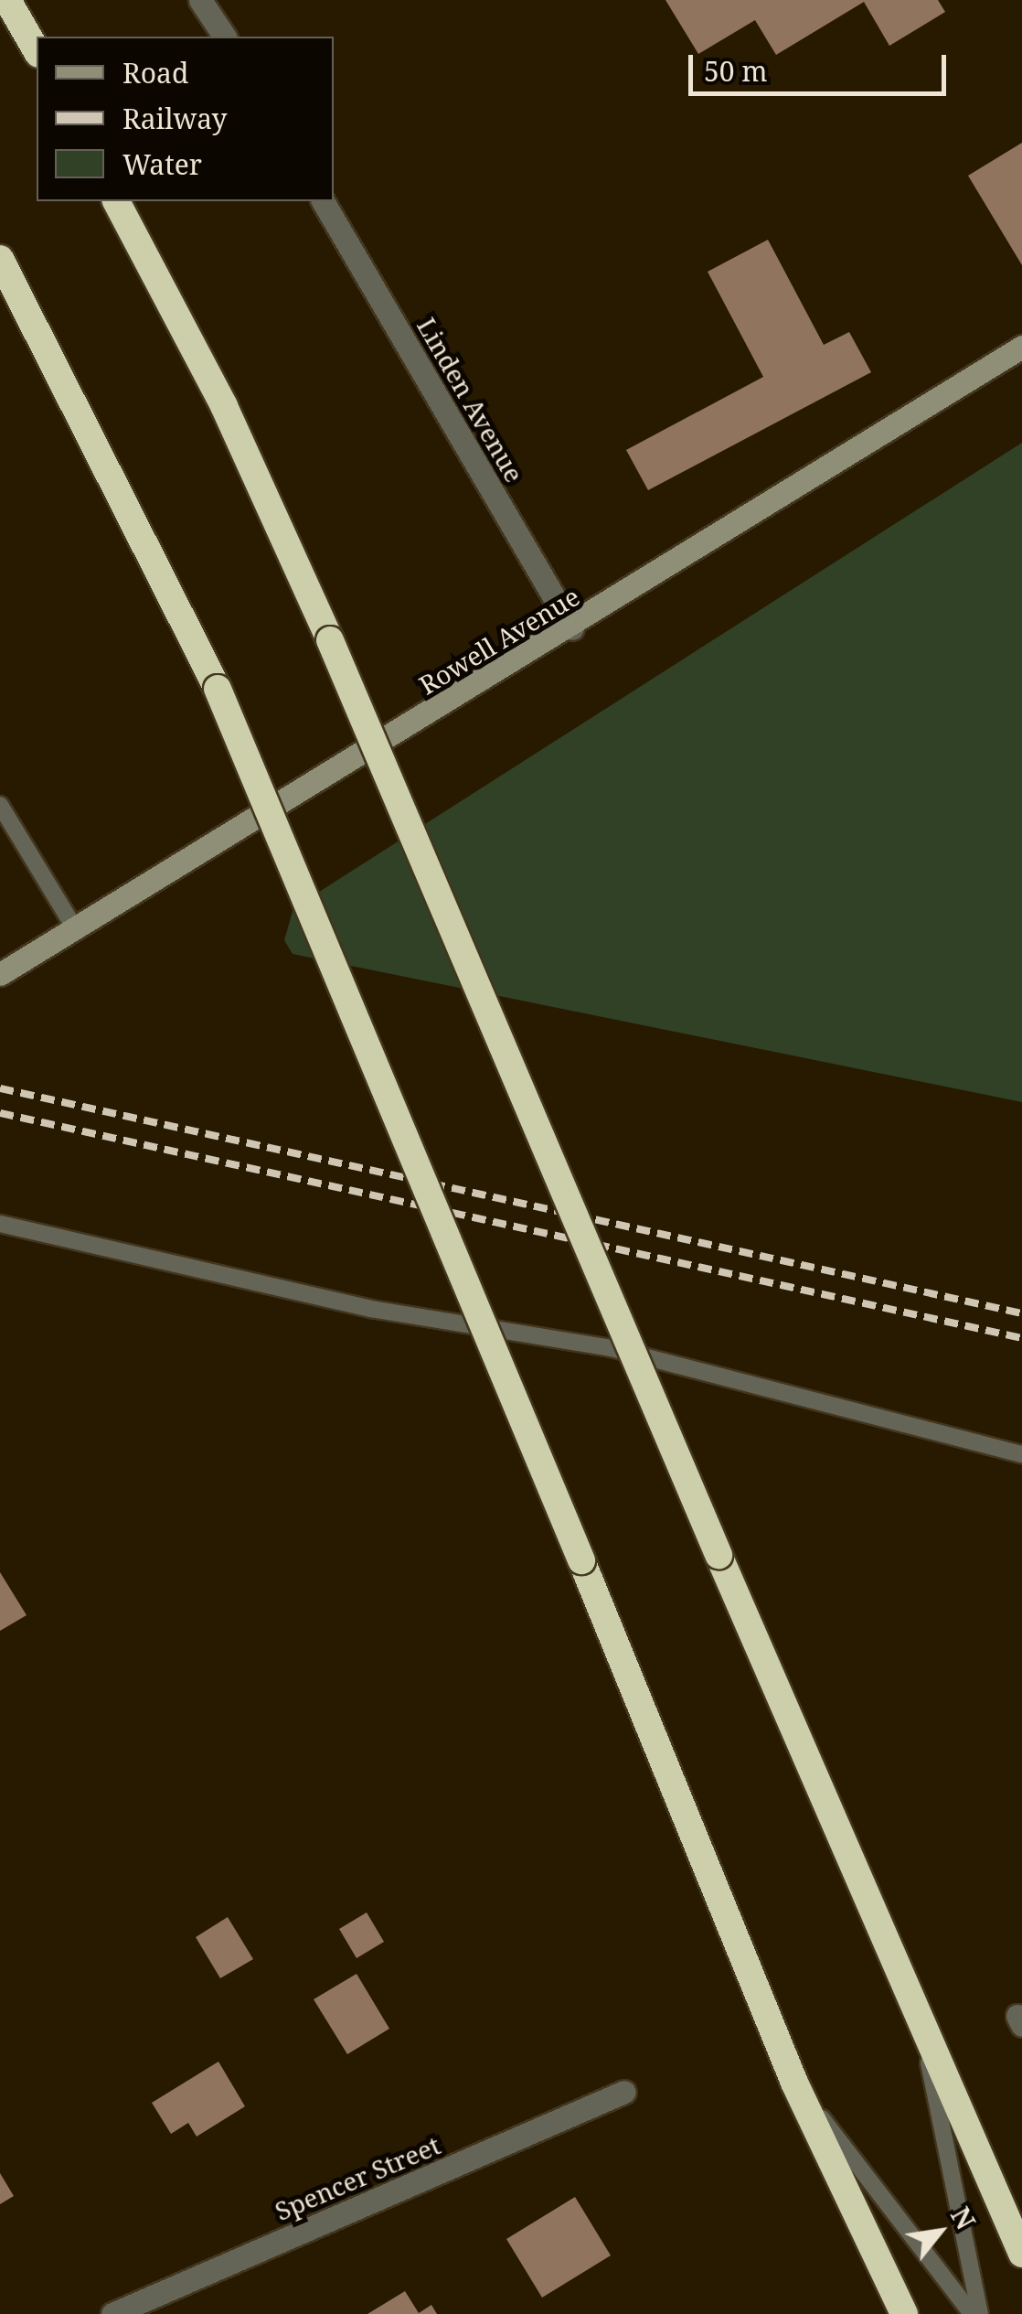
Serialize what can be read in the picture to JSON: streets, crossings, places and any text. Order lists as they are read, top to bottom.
{
  "streets": {
    "street": ["Linden Avenue", "Rowell Avenue", "Spencer Street"]
  },
  "crossings": [
    ["Linden Avenue", "Rowell Avenue"]
  ],
  "legend": ["Road", "Railway", "Water"],
  "scale_bar": "50 m",
  "north": "top right"
}
